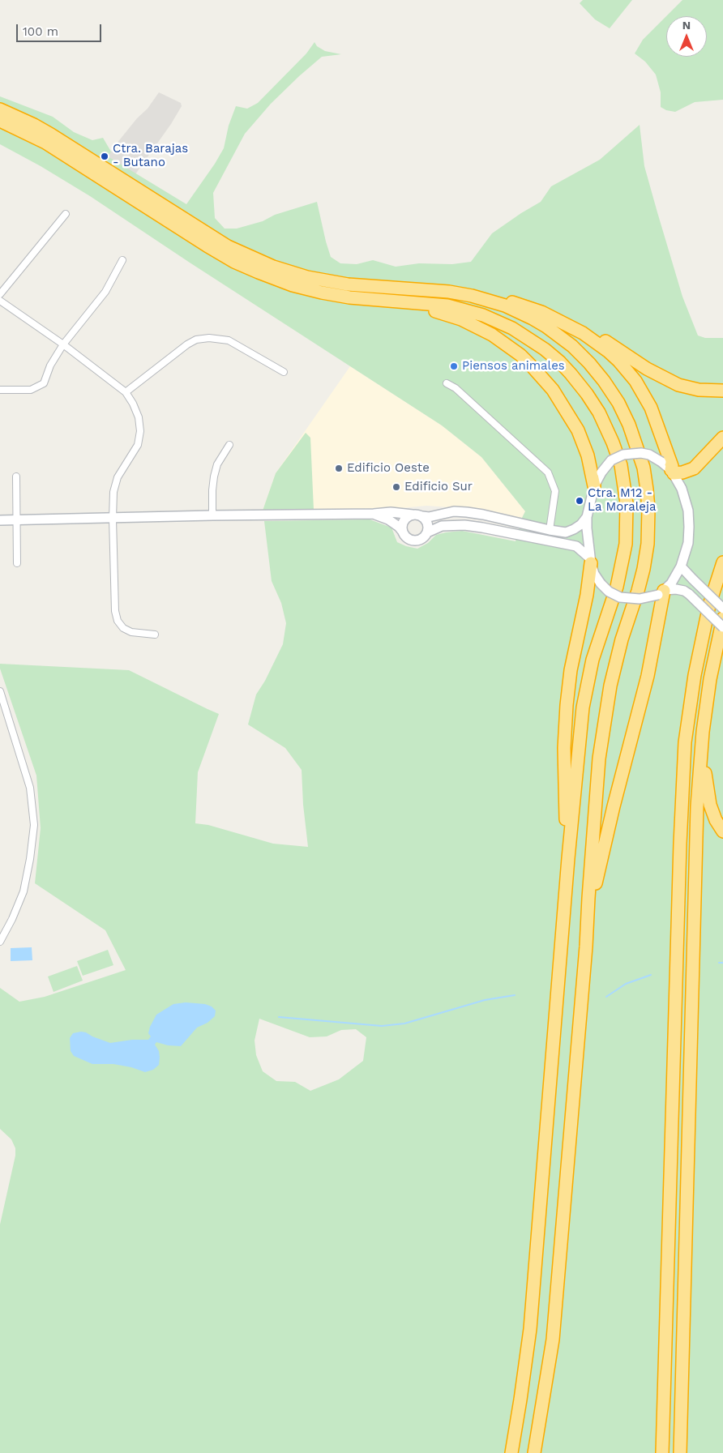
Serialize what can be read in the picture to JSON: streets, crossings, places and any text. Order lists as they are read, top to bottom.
{
  "places": [
    "Ctra. Barajas - Butano",
    "Piensos animales",
    "Edificio Oeste",
    "Edificio Sur",
    "Ctra. M12 - La Moraleja"
  ],
  "scale_bar": "100 m",
  "north": "top"
}
